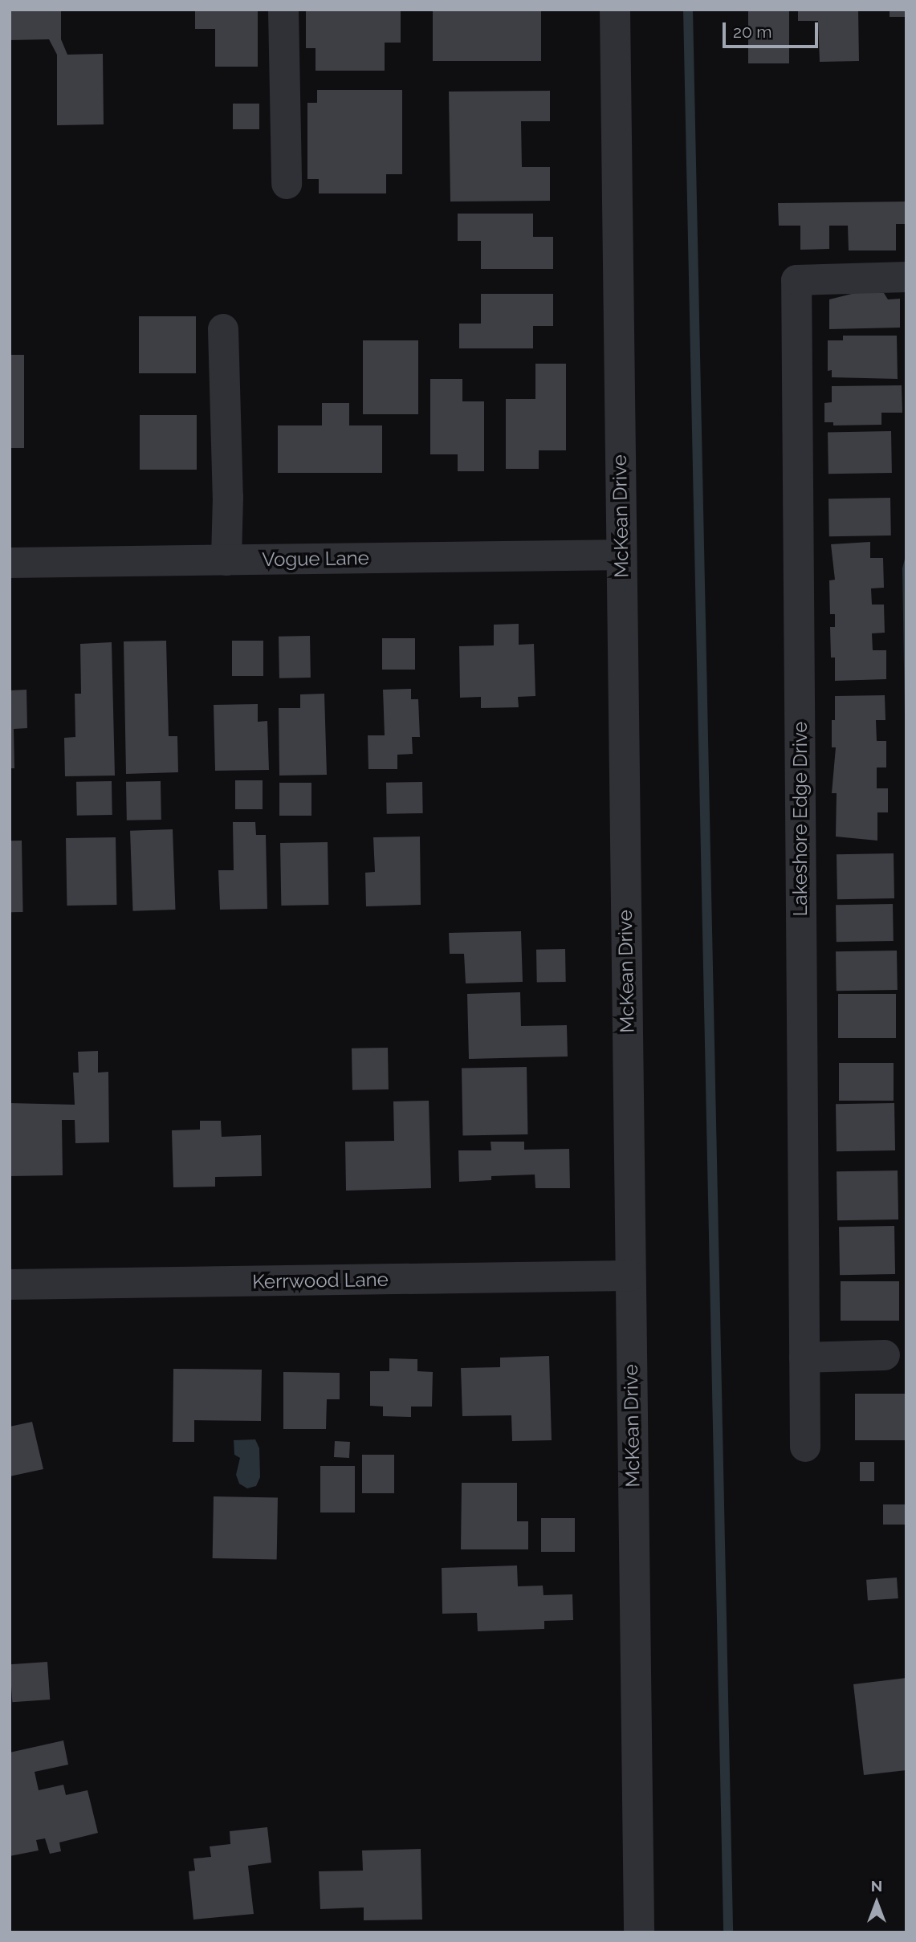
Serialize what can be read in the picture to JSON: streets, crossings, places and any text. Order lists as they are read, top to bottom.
{
  "streets": {
    "street": [
      "McKean Drive",
      "Vogue Lane",
      "Lakeshore Edge Drive",
      "Kerrwood Lane"
    ]
  },
  "crossings": [
    ["McKean Drive", "Vogue Lane"],
    ["McKean Drive", "Kerrwood Lane"]
  ],
  "scale_bar": "20 m",
  "north": "top"
}
